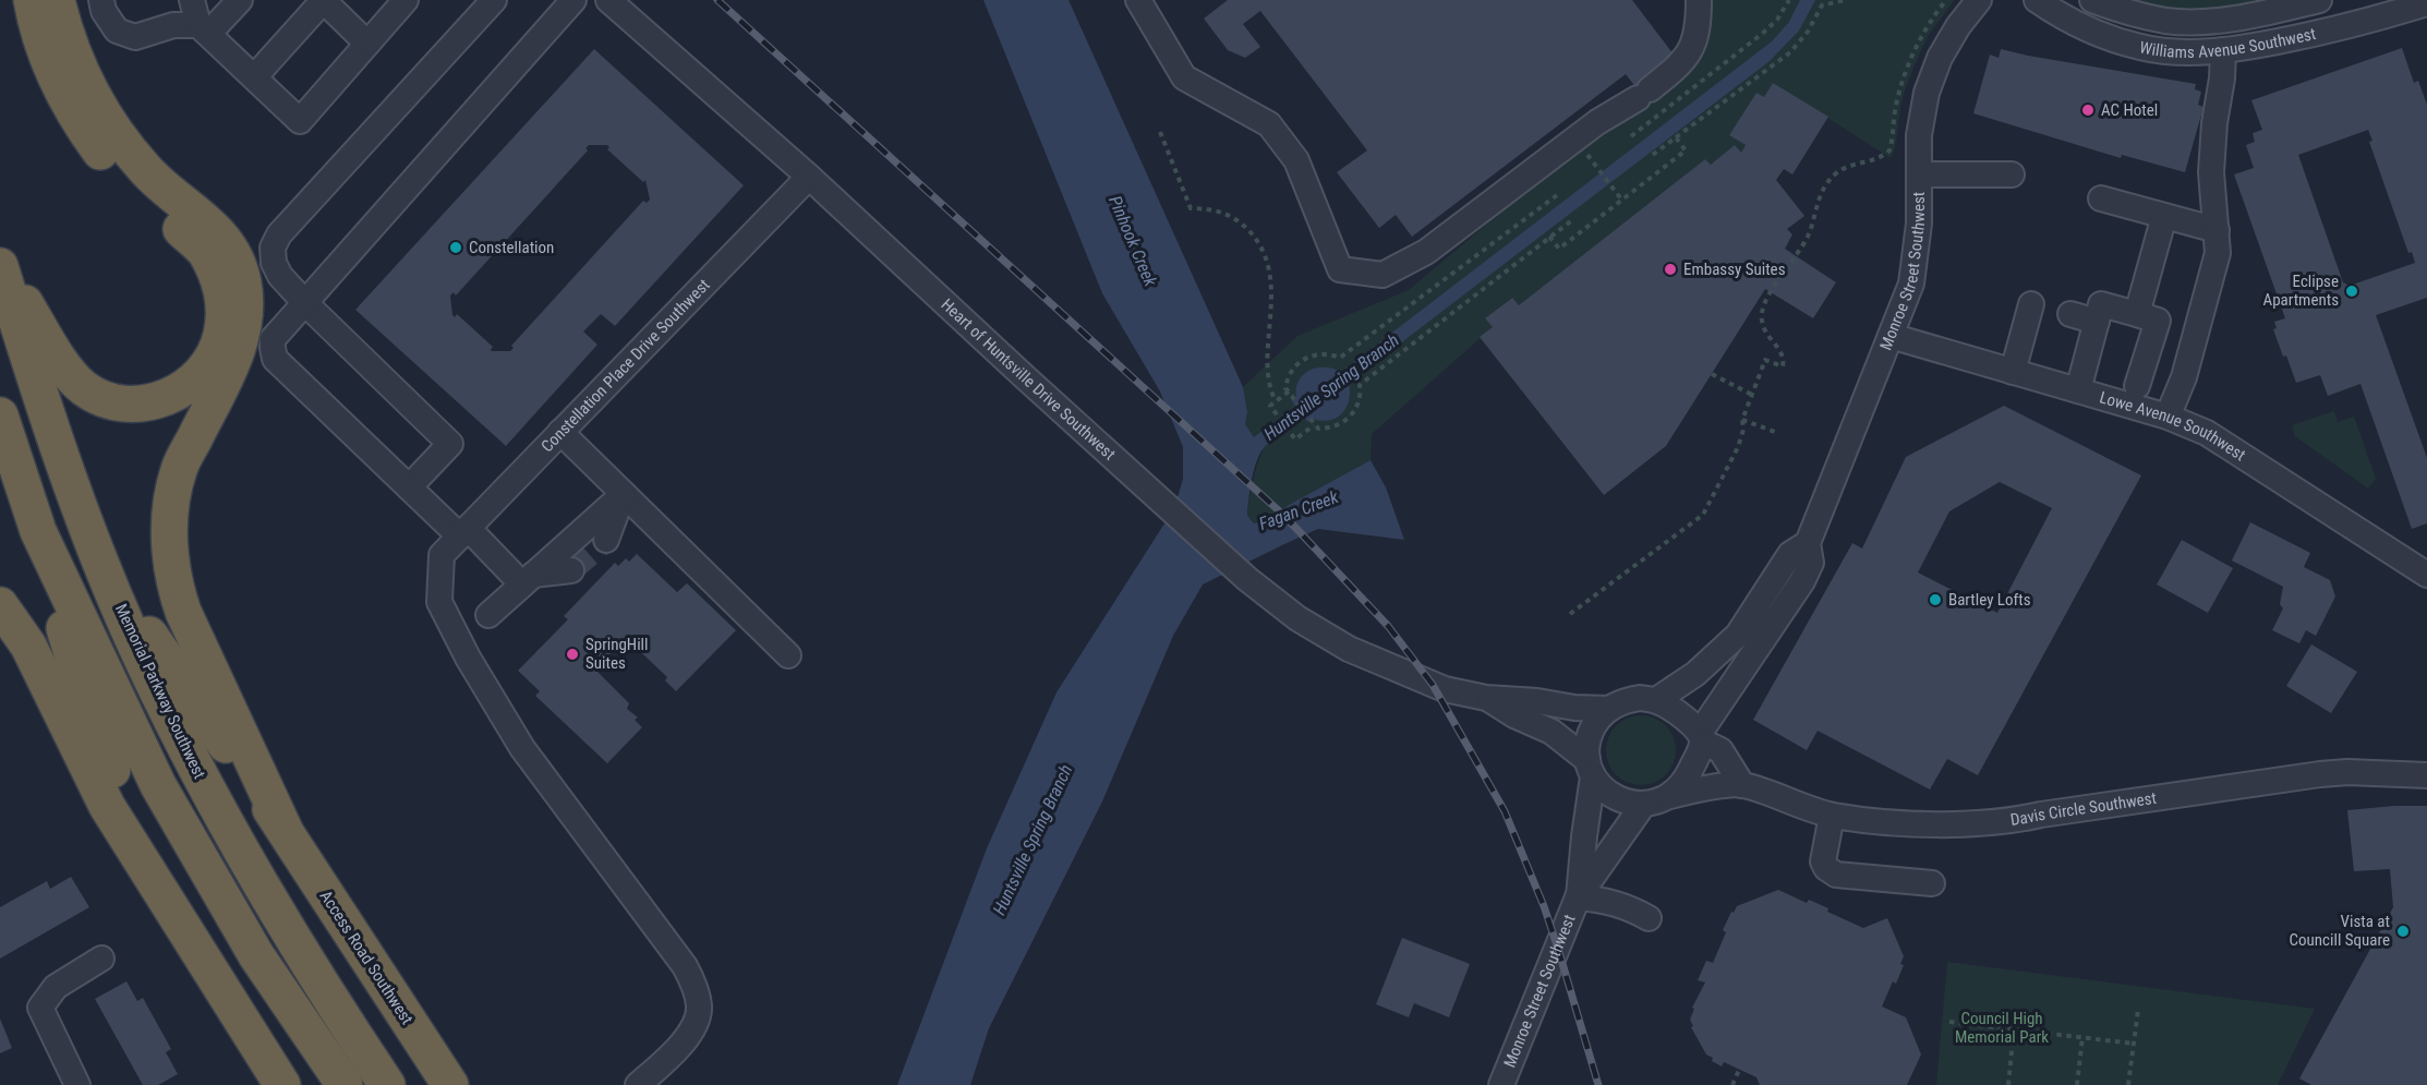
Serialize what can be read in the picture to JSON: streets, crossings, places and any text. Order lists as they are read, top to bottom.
{
  "streets": {
    "highway": ["Memorial Parkway Southwest", "Access Road Southwest"],
    "street": [
      "Williams Avenue Southwest",
      "Monroe Street Southwest",
      "Constellation Place Drive Southwest",
      "Heart of Huntsville Drive Southwest",
      "Lowe Avenue Southwest",
      "Davis Circle Southwest"
    ]
  },
  "crossings": [
    ["Monroe Street Southwest", "Heart of Huntsville Drive Southwest"],
    ["Monroe Street Southwest", "Lowe Avenue Southwest"],
    ["Constellation Place Drive Southwest", "Heart of Huntsville Drive Southwest"]
  ],
  "water": ["Pinhook Creek", "Huntsville Spring Branch", "Fagan Creek"],
  "parks": ["Council High Memorial Park"],
  "places": [
    "AC Hotel",
    "Constellation",
    "Embassy Suites",
    "Eclipse Apartments",
    "Bartley Lofts",
    "SpringHill Suites",
    "Vista at Councill Square"
  ]
}
